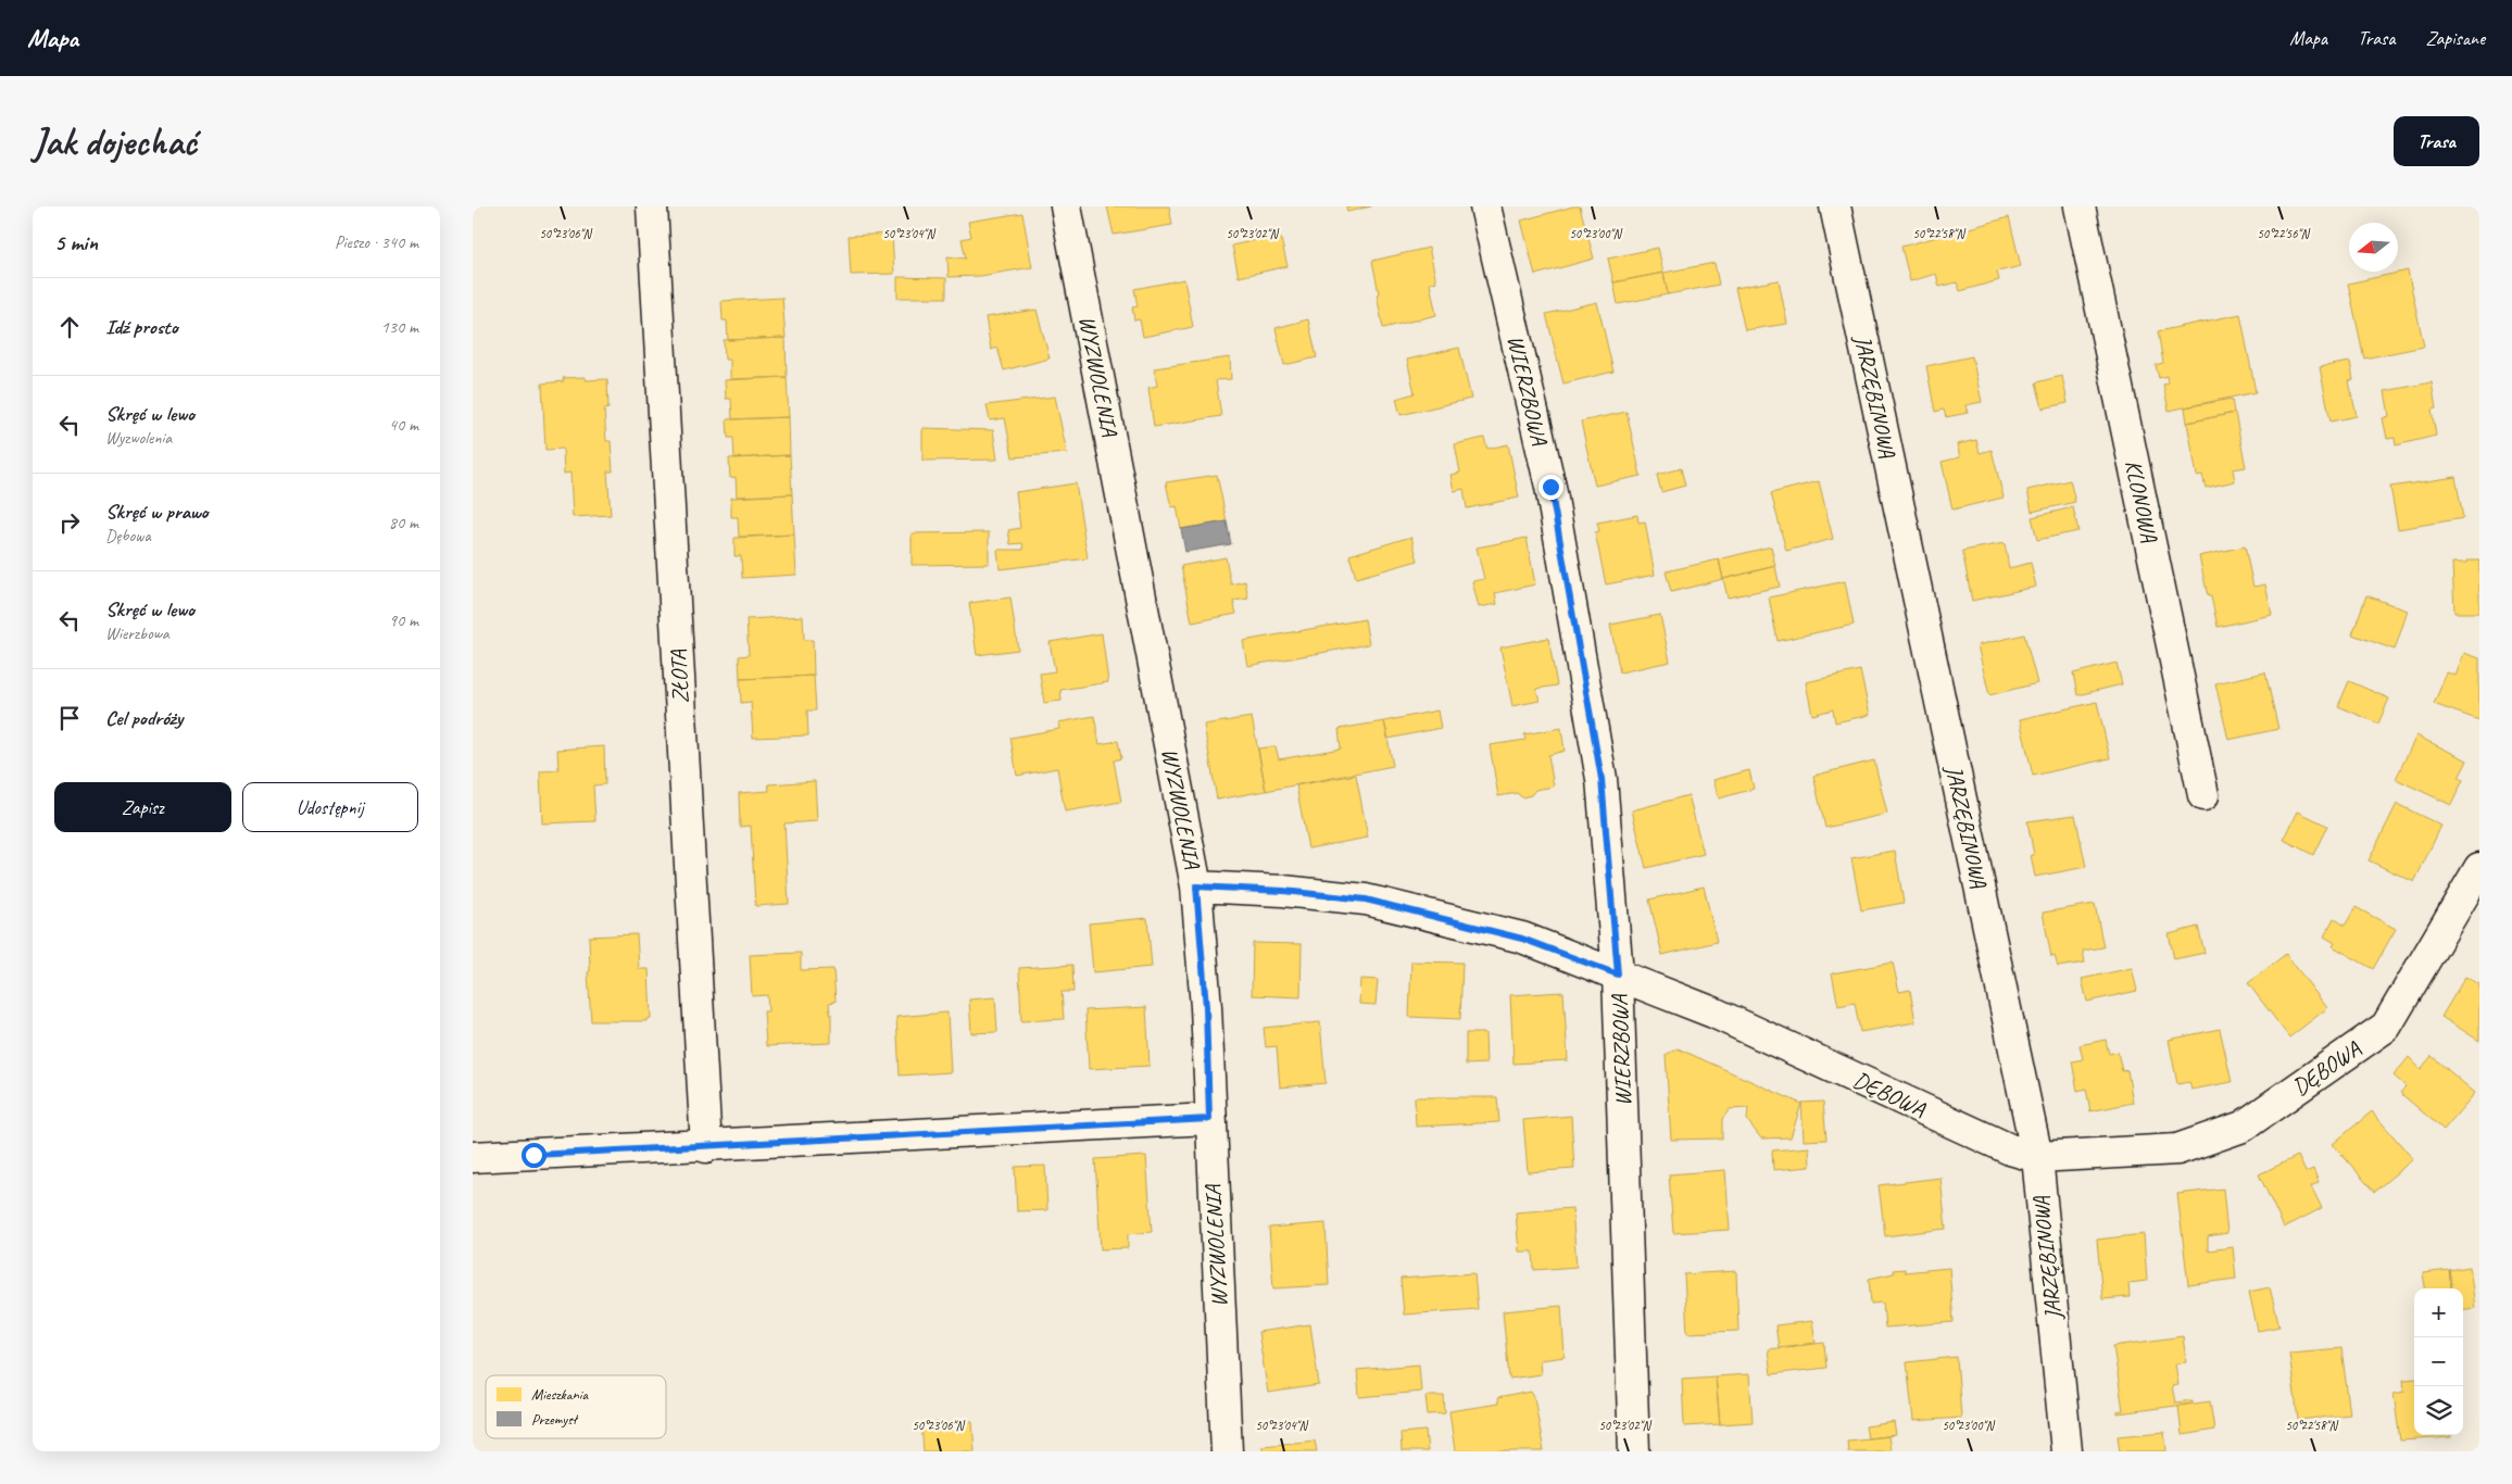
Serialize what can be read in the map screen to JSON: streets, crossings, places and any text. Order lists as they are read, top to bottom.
{
  "streets": {
    "street": [
      "WYZWOLENIA",
      "WIERZBOWA",
      "JARZĘBINOWA",
      "KLONOWA",
      "ZŁOTA",
      "DĘBOWA"
    ]
  },
  "crossings": [
    ["WYZWOLENIA", "DĘBOWA"],
    ["WIERZBOWA", "DĘBOWA"],
    ["JARZĘBINOWA", "DĘBOWA"]
  ],
  "legend": ["Mieszkania", "Przemysł"],
  "north": "left",
  "page": {
    "header": "Mapa",
    "nav": ["Mapa", "Trasa", "Zapisane"],
    "buttons": [
      "Trasa",
      ["Zapisz", "Udostępnij"]
    ],
    "title": "Jak dojechać",
    "heading": ["5 min", "Pieszo · 340 m"],
    "list": [
      ["Idź prosto", "130 m"],
      ["Skręć w lewo", "Wyzwolenia", "40 m"],
      ["Skręć w prawo", "Dębowa", "80 m"],
      ["Skręć w lewo", "Wierzbowa", "90 m"],
      "Cel podróży"
    ],
    "map_buttons": ["+", "−"]
  },
  "coordinates": [
    "50°23'06\"N",
    "50°23'04\"N",
    "50°23'02\"N",
    "50°23'00\"N",
    "50°22'58\"N",
    "50°22'56\"N"
  ]
}
